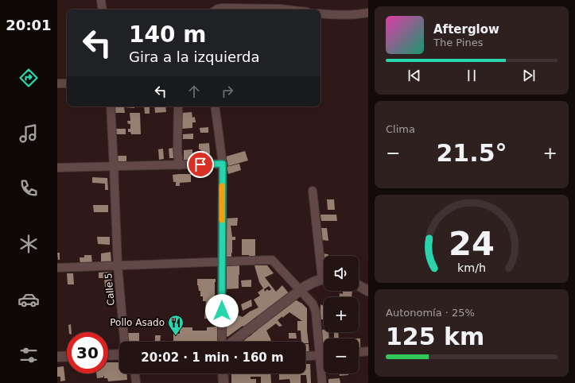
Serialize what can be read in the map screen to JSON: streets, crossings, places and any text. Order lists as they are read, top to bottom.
{
  "streets": {
    "street": ["Calle 5"]
  },
  "places": {
    "restaurant": ["Pollo Asado"]
  },
  "page": {
    "tabs": "20:01",
    "turn": ["140 m", "Gira a la izquierda"],
    "song": ["Afterglow", "The Pines"],
    "tile": [
      "Clima",
      ["Autonomía · 25%", "125 km"]
    ],
    "heat": ["−", "21.5°", "+"],
    "map_buttons": ["+", "−"],
    "limit": "30",
    "trip": "20:02 · 1 min · 160 m",
    "gauge": ["24", "km/h"]
  }
}
